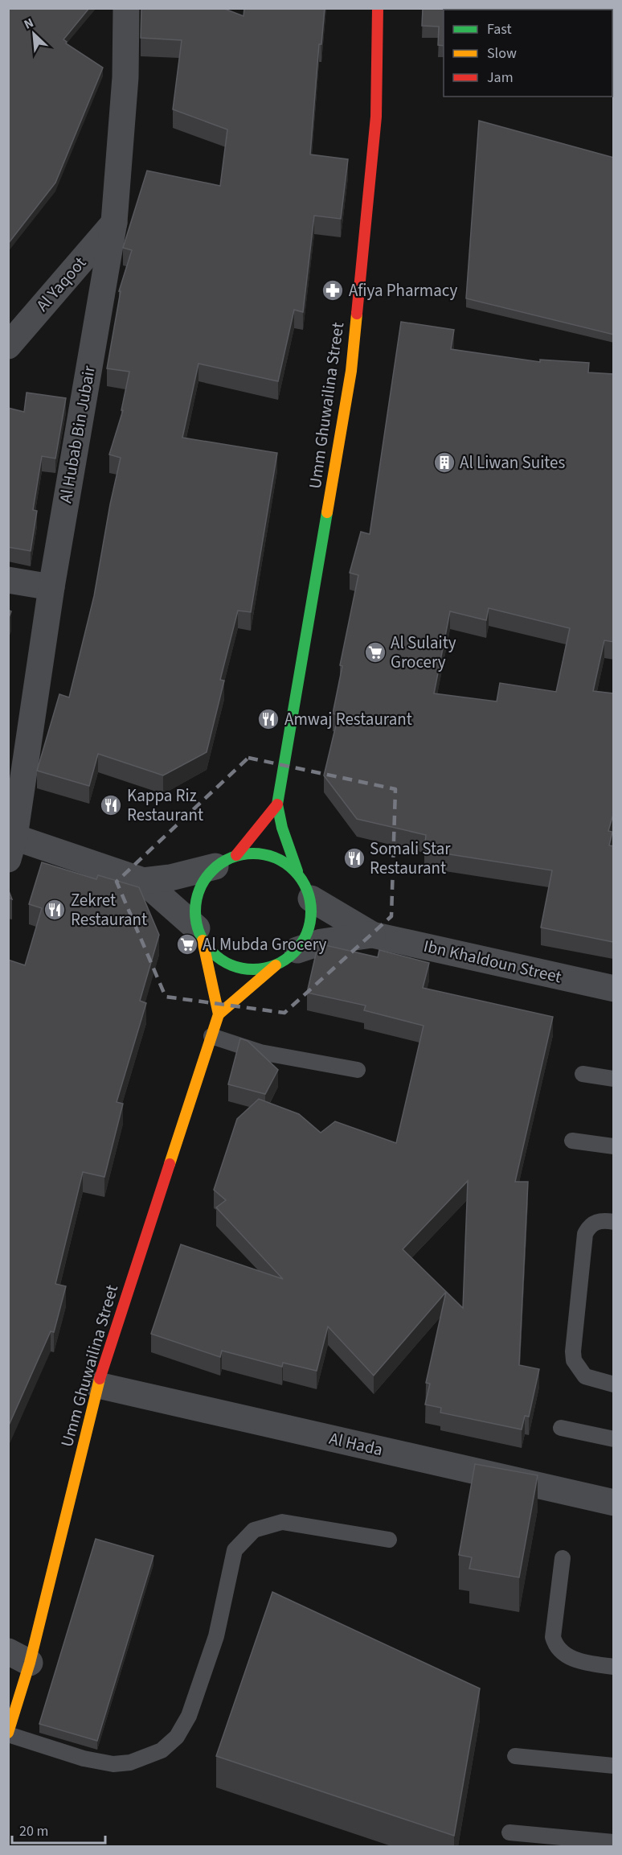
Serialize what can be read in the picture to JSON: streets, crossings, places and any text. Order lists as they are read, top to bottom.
{
  "streets": {
    "street": [
      "Al Yaqoot",
      "Umm Ghuwailina Street",
      "Al Hubab Bin Jubair",
      "Ibn Khaldoun Street",
      "Al Hada"
    ]
  },
  "crossings": [
    ["Al Yaqoot", "Al Hubab Bin Jubair"],
    ["Umm Ghuwailina Street", "Ibn Khaldoun Street"],
    ["Umm Ghuwailina Street", "Al Hada"]
  ],
  "places": {
    "pharmacy": ["Afiya Pharmacy"],
    "building": ["Al Liwan Suites"],
    "supermarket": ["Al Sulaity Grocery", "Al Mubda Grocery"],
    "restaurant": [
      "Amwaj Restaurant",
      "Kappa Riz Restaurant",
      "Somali Star Restaurant",
      "Zekret Restaurant"
    ]
  },
  "legend": ["Fast", "Slow", "Jam"],
  "scale_bar": "20 m",
  "north": "top left"
}
